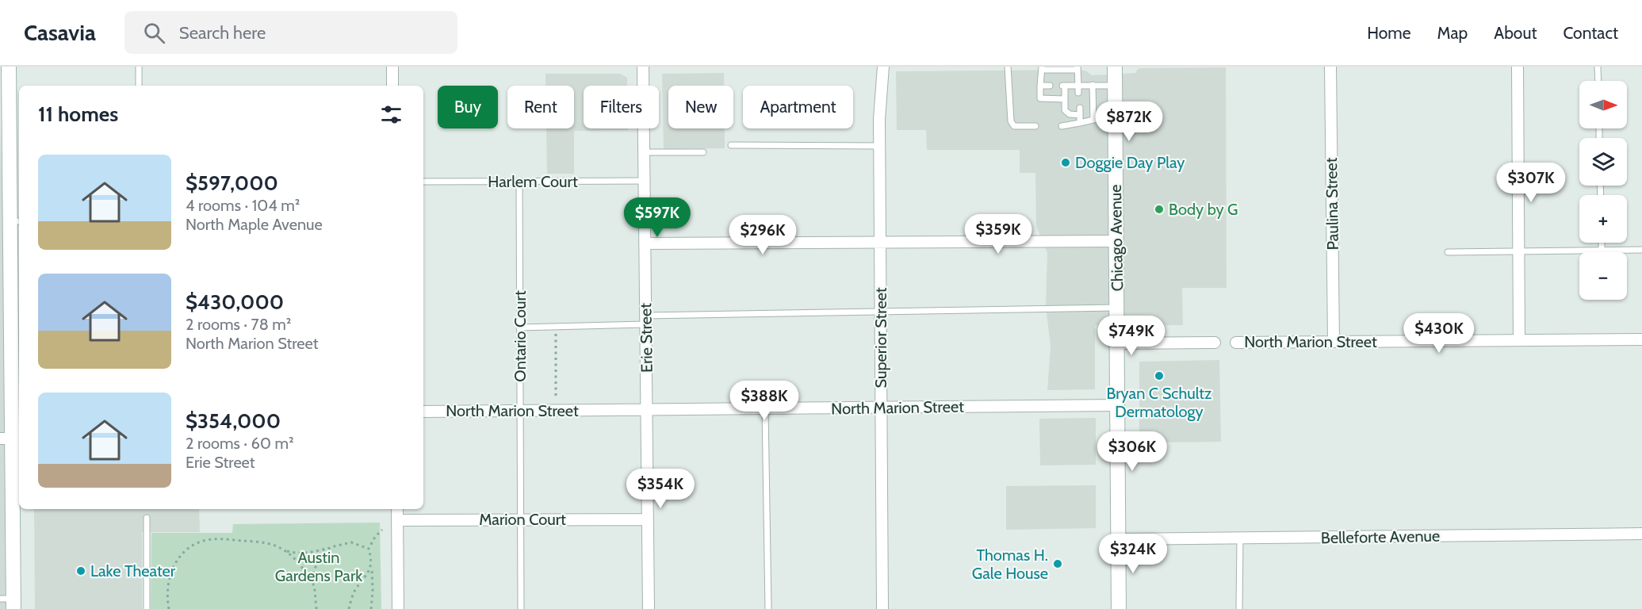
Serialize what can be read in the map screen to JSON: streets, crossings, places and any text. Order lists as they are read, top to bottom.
{
  "streets": {
    "main road": ["Chicago Avenue"],
    "street": [
      "Paulina Street",
      "Erie Street",
      "Superior Street",
      "North Marion Street",
      "Marion Court",
      "Belleforte Avenue"
    ],
    "lane": ["Harlem Court", "Ontario Court"]
  },
  "crossings": [
    ["Harlem Court", "Ontario Court"],
    ["Harlem Court", "Erie Street"],
    ["Paulina Street", "North Marion Street"],
    ["Chicago Avenue", "North Marion Street"],
    ["Chicago Avenue", "Belleforte Avenue"],
    ["Ontario Court", "North Marion Street"],
    ["Ontario Court", "Marion Court"],
    ["Erie Street", "North Marion Street"],
    ["Erie Street", "Marion Court"],
    ["Superior Street", "North Marion Street"]
  ],
  "parks": ["Austin Gardens Park"],
  "places": [
    "Doggie Day Play",
    "Body by G",
    "Bryan C Schultz Dermatology",
    "Thomas H. Gale House",
    "Lake Theater"
  ],
  "north": "right",
  "page": {
    "header": "Casavia",
    "search": "Search here",
    "nav": [
      "Home",
      "Map",
      "About",
      "Contact"
    ],
    "map_buttons": ["+", "−"],
    "chip": [
      "Buy",
      "Rent",
      "Filters",
      "New",
      "Apartment"
    ],
    "heading": "11 homes",
    "price": [
      "$872K",
      "$307K",
      "$597K",
      "$359K",
      "$296K",
      "$430K",
      "$749K",
      "$388K",
      "$306K",
      "$354K",
      "$324K"
    ],
    "list": [
      {
        "name": "$597,000",
        "note": "4 rooms · 104 m² · North Maple Avenue"
      },
      {
        "name": "$430,000",
        "note": "2 rooms · 78 m² · North Marion Street"
      },
      {
        "name": "$354,000",
        "note": "2 rooms · 60 m² · Erie Street"
      }
    ]
  }
}
